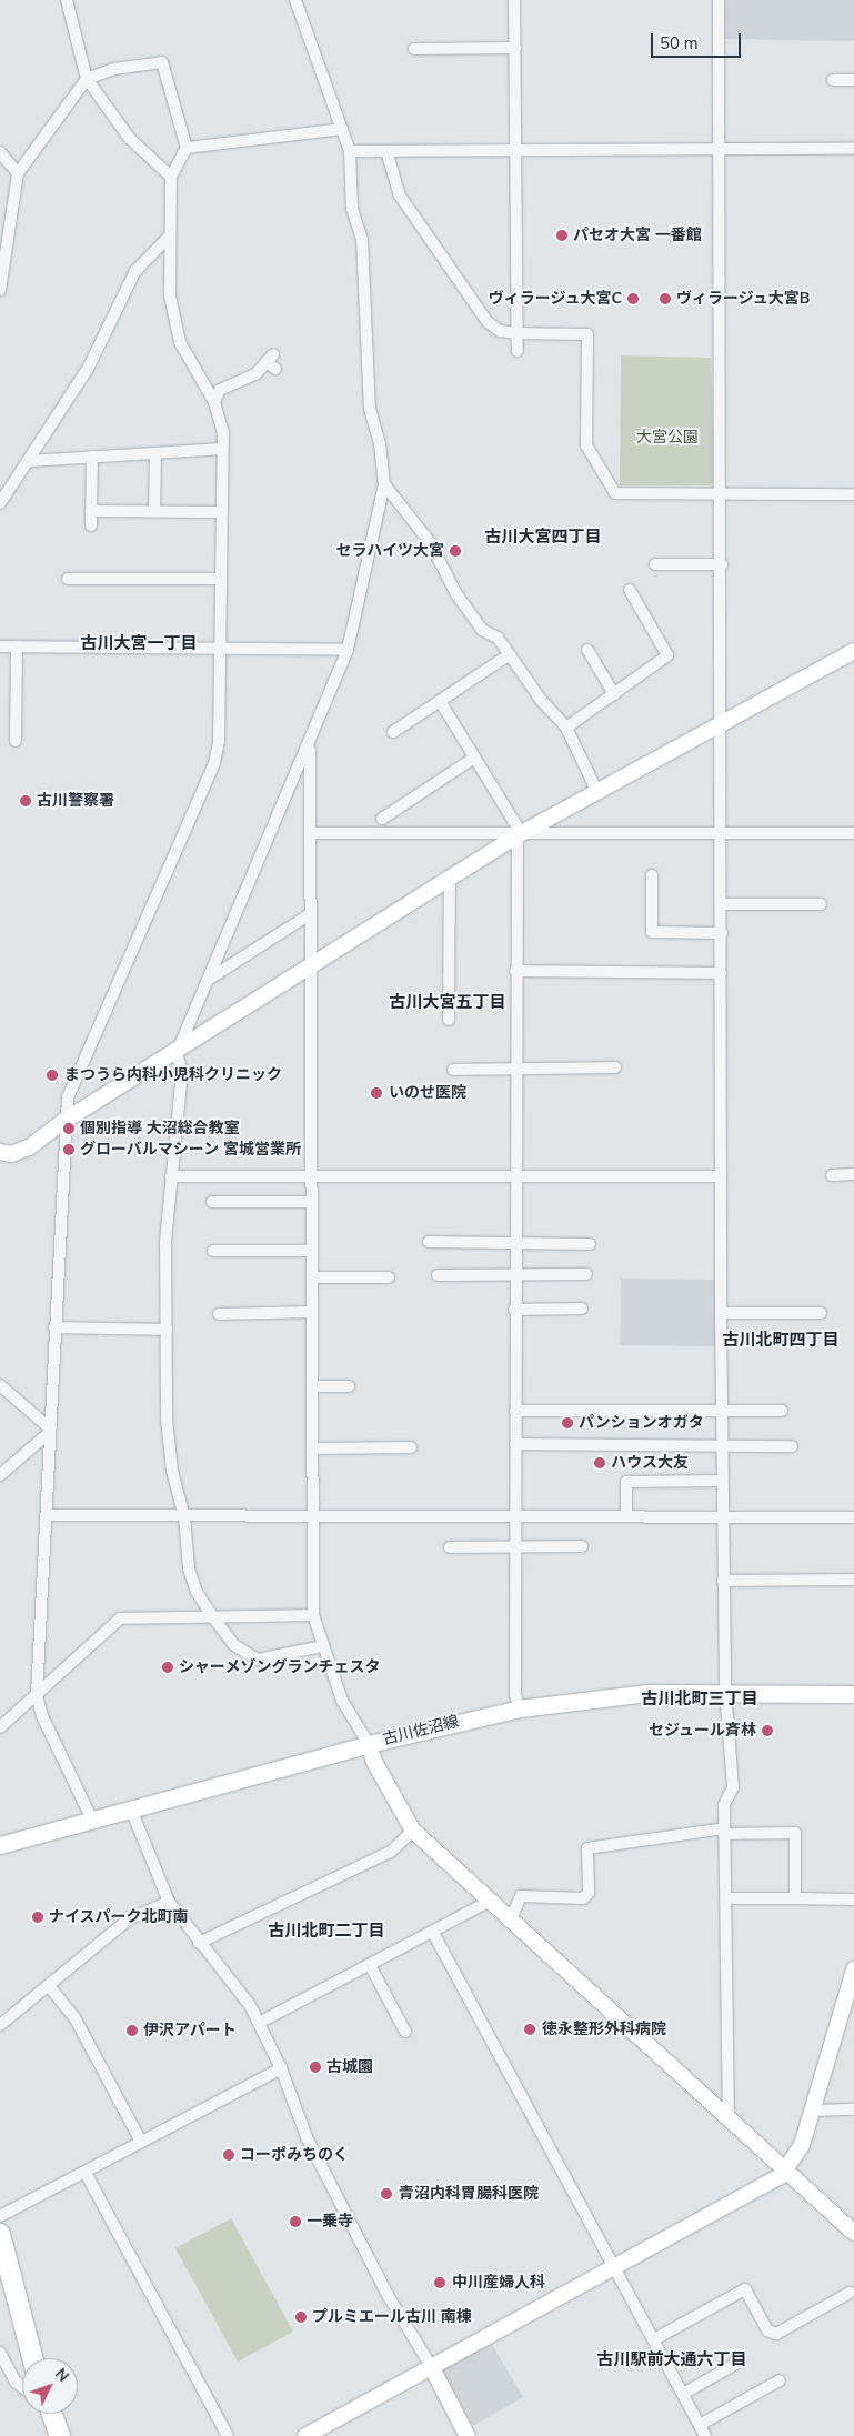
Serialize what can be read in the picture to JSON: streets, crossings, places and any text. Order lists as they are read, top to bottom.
{
  "streets": {
    "main road": ["古川佐沼線"]
  },
  "districts": [
    "古川大宮四丁目",
    "古川大宮一丁目",
    "古川大宮五丁目",
    "古川北町四丁目",
    "古川北町三丁目",
    "古川北町二丁目",
    "古川駅前大通六丁目"
  ],
  "parks": ["大宮公園"],
  "places": [
    "パセオ大宮 一番館",
    "ヴィラージュ大宮C",
    "ヴィラージュ大宮B",
    "セラハイツ大宮",
    "古川警察署",
    "まつうら内科小児科クリニック",
    "いのせ医院",
    "個別指導 大沼総合教室",
    "グローバルマシーン 宮城営業所",
    "パンションオガタ",
    "ハウス大友",
    "シャーメゾングランチェスタ",
    "セジュール斉林",
    "ナイスパーク北町南",
    "徳永整形外科病院",
    "伊沢アパート",
    "古城園",
    "コーポみちのく",
    "青沼内科胃腸科医院",
    "一乗寺",
    "中川産婦人科",
    "プルミエール古川 南棟"
  ],
  "scale_bar": "50 m",
  "north": "top right"
}
